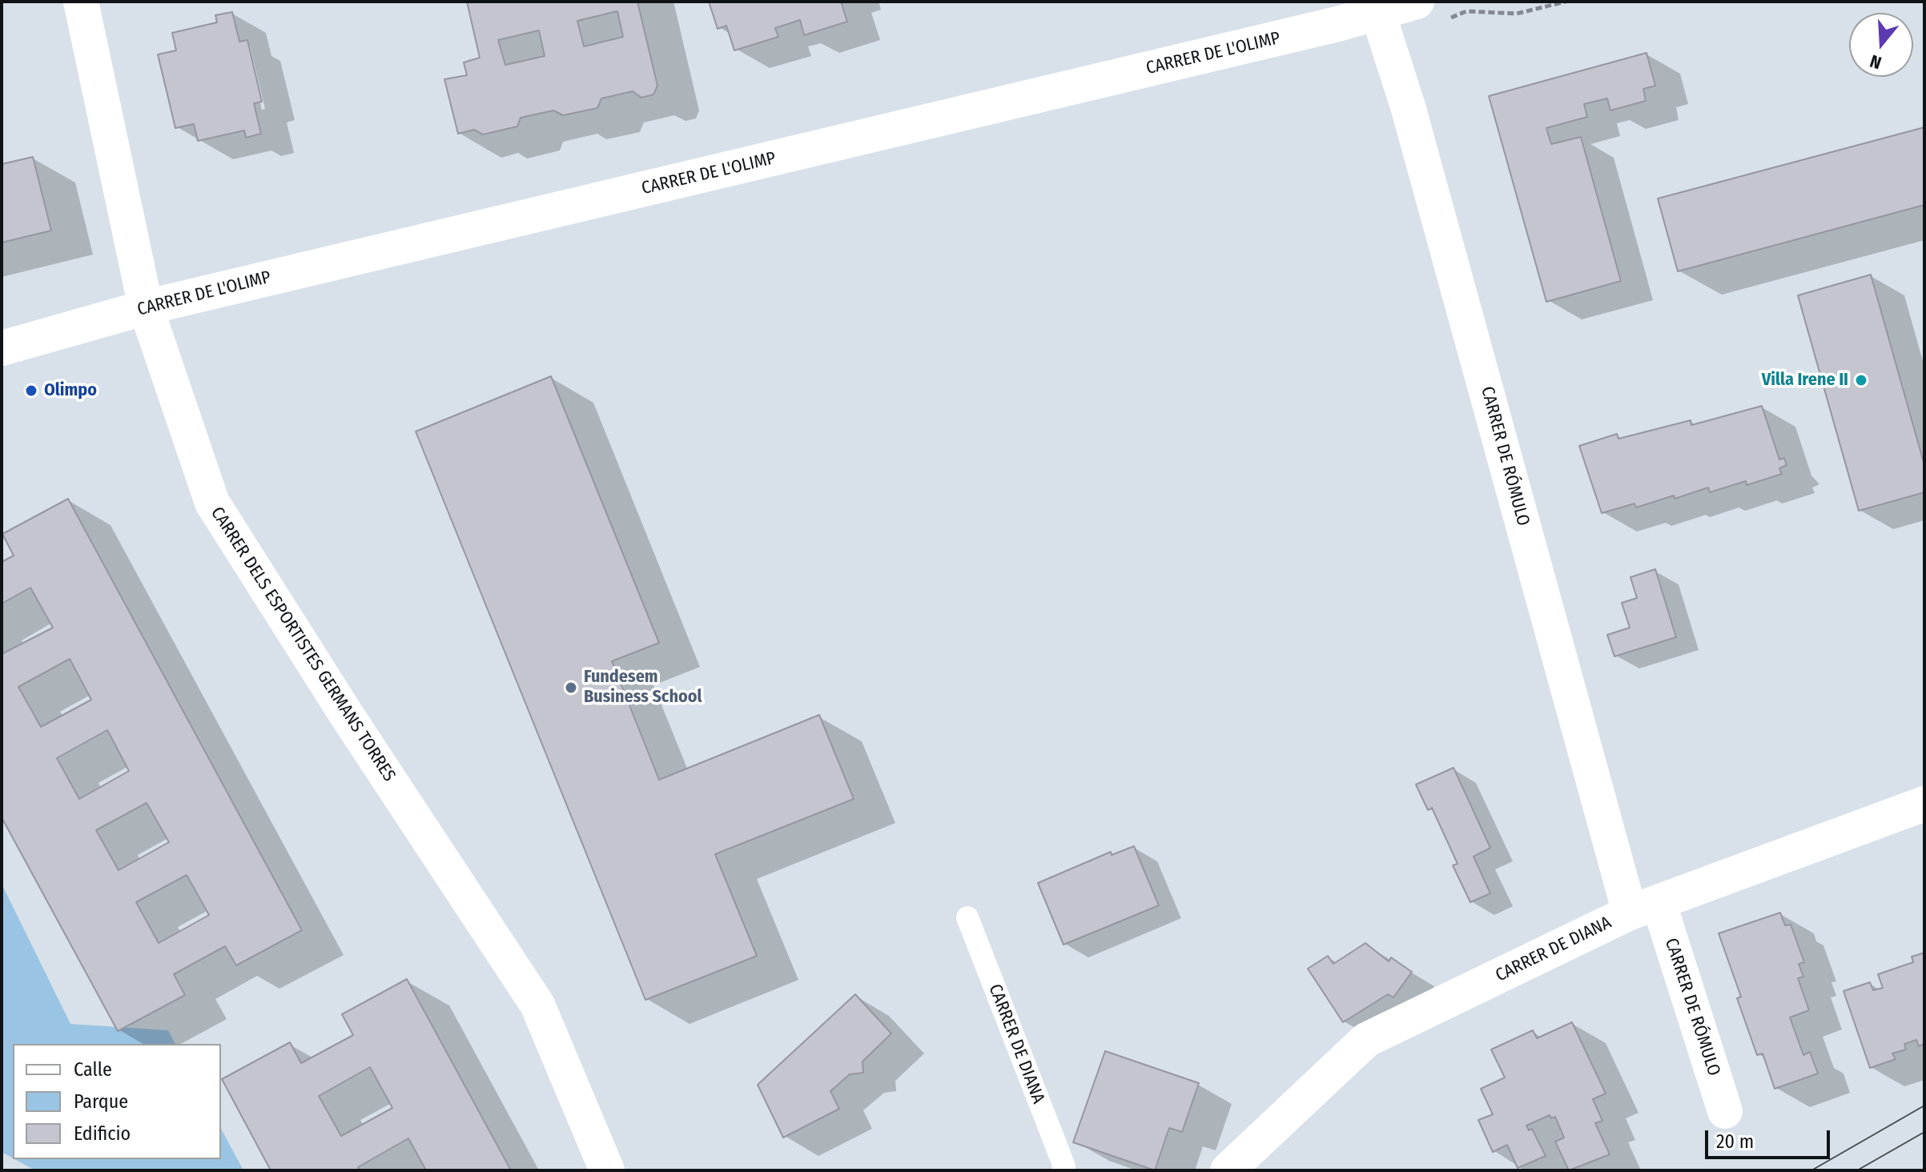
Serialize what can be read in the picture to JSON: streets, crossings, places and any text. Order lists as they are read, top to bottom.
{
  "streets": {
    "street": [
      "CARRER DE L'OLIMP",
      "CARRER DE RÓMULO",
      "CARRER DELS ESPORTISTES GERMANS TORRES",
      "CARRER DE DIANA"
    ]
  },
  "crossings": [
    ["CARRER DE L'OLIMP", "CARRER DE RÓMULO"],
    ["CARRER DE L'OLIMP", "CARRER DELS ESPORTISTES GERMANS TORRES"],
    ["CARRER DE RÓMULO", "CARRER DE DIANA"]
  ],
  "places": ["Villa Irene II", "Olimpo", "Fundesem Business School"],
  "legend": ["Calle", "Parque", "Edificio"],
  "scale_bar": "20 m",
  "north": "bottom"
}
